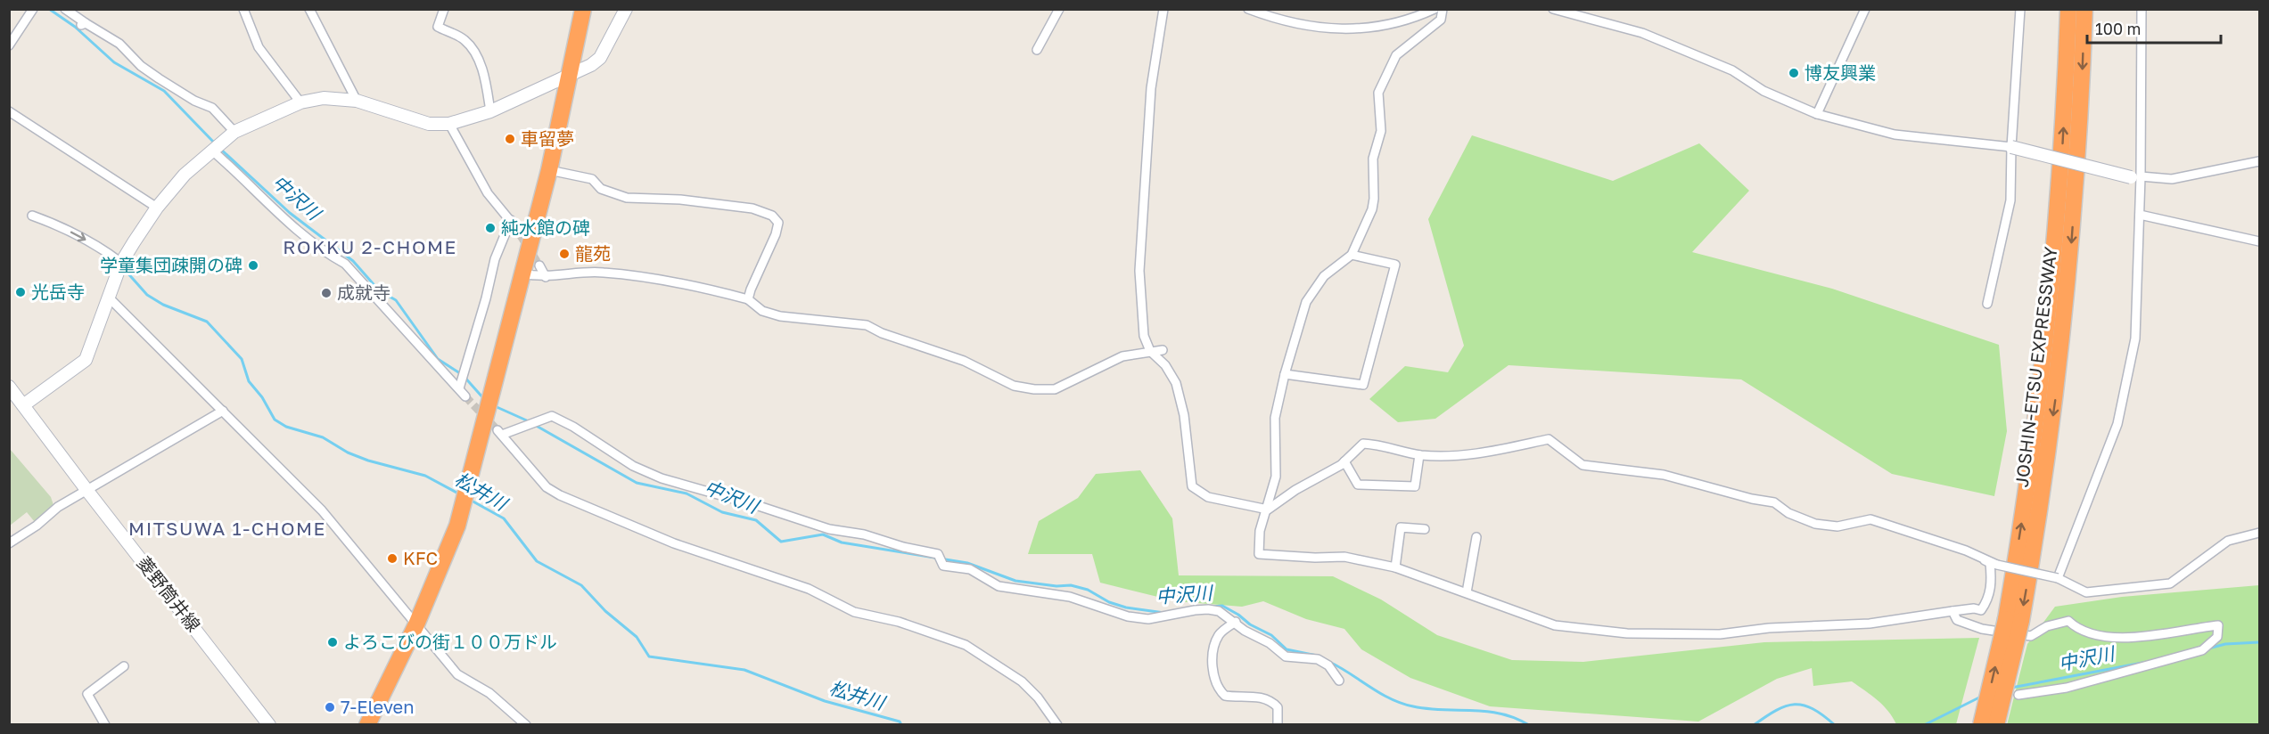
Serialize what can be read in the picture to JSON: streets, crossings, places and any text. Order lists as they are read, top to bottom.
{
  "streets": {
    "highway": ["JOSHIN-ETSU EXPRESSWAY"],
    "street": ["菱野筒井線"]
  },
  "districts": ["ROKKU 2-CHOME", "MITSUWA 1-CHOME"],
  "water": ["中沢川", "松井川"],
  "places": [
    "博友興業",
    "車留夢",
    "純水館の碑",
    "龍苑",
    "学童集団疎開の碑",
    "光岳寺",
    "成就寺",
    "KFC",
    "よろこびの街１００万ドル",
    "7-Eleven"
  ],
  "scale_bar": "100 m"
}
